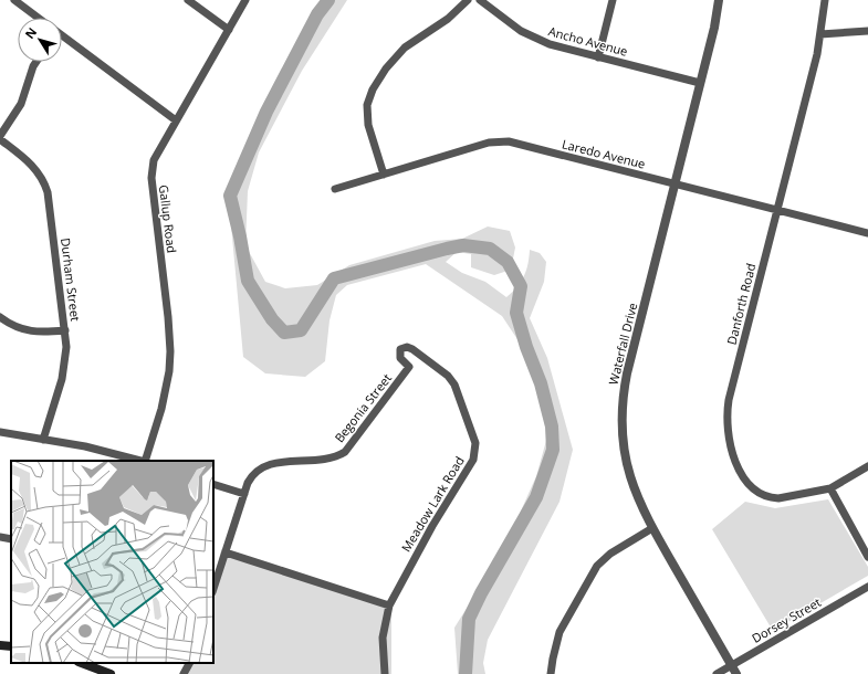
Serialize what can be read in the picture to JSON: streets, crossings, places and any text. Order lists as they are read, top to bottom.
{
  "streets": {
    "street": [
      "Ancho Avenue",
      "Laredo Avenue",
      "Gallup Road",
      "Durham Street",
      "Danforth Road",
      "Waterfall Drive",
      "Begonia Street",
      "Meadow Lark Road",
      "Dorsey Street"
    ]
  },
  "crossings": [
    ["Ancho Avenue", "Waterfall Drive"],
    ["Laredo Avenue", "Danforth Road"],
    ["Laredo Avenue", "Waterfall Drive"],
    ["Waterfall Drive", "Dorsey Street"],
    ["Begonia Street", "Meadow Lark Road"]
  ],
  "north": "top left"
}
